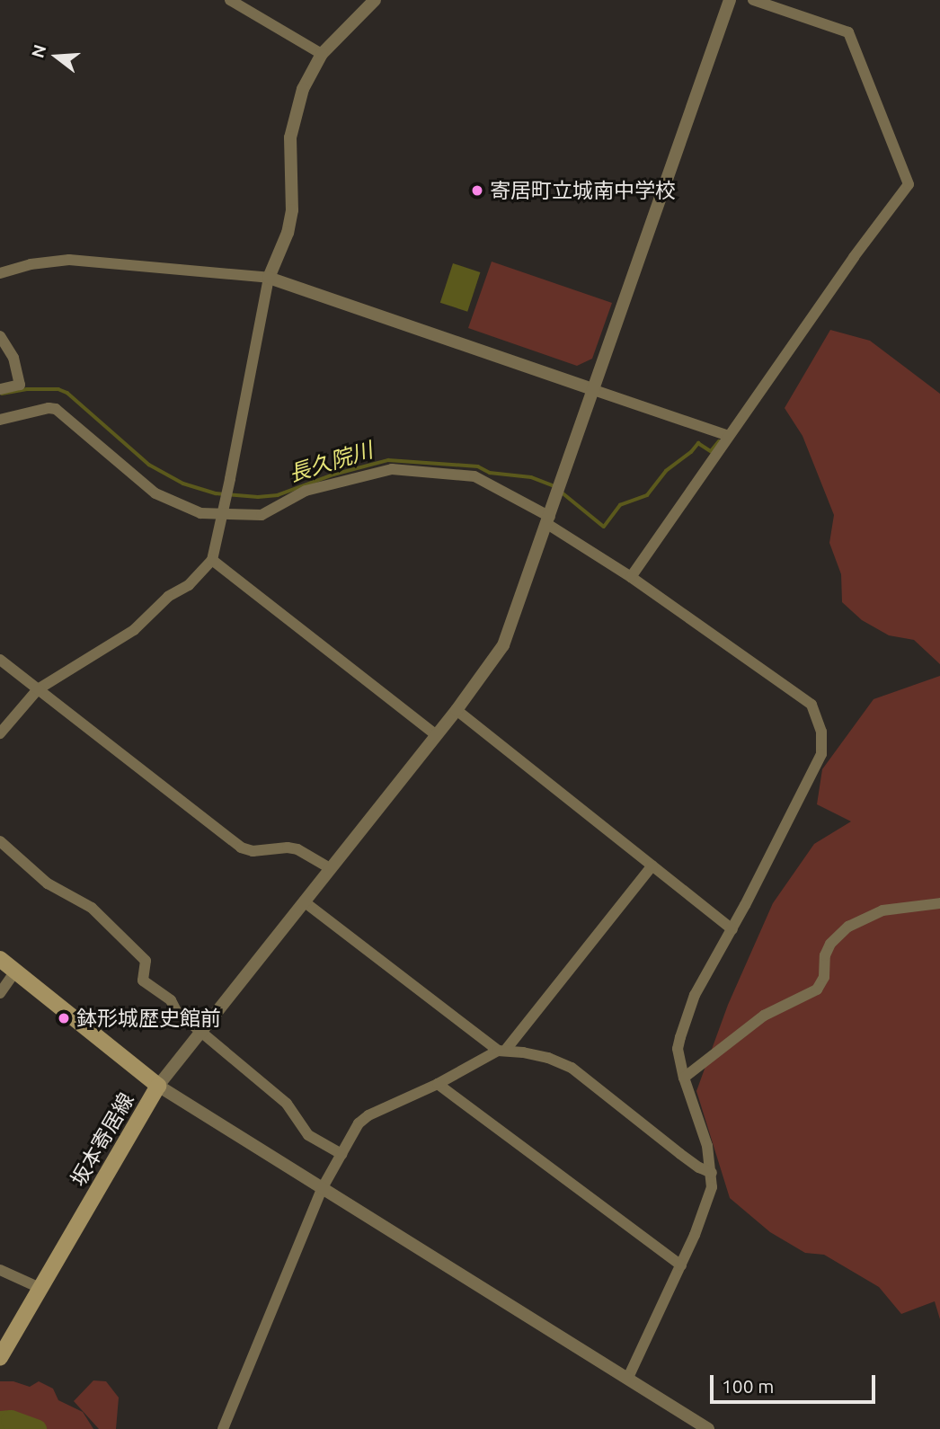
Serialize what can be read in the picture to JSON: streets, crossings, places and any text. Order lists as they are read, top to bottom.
{
  "streets": {
    "main road": ["坂本寄居線"]
  },
  "water": ["長久院川"],
  "places": ["寄居町立城南中学校", "鉢形城歴史館前"],
  "scale_bar": "100 m",
  "north": "left"
}
